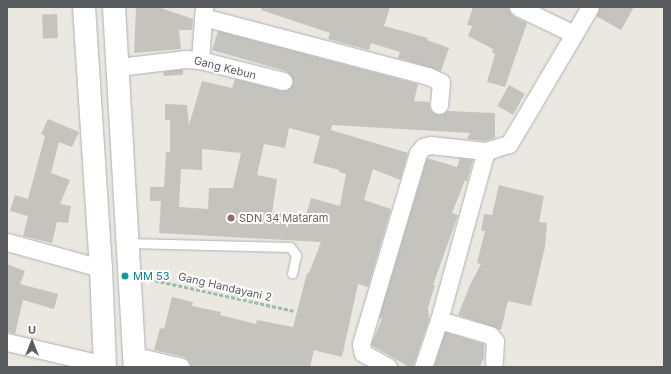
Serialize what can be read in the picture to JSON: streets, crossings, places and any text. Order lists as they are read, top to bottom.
{
  "streets": {
    "street": ["Gang Kebun"],
    "path": ["Gang Handayani 2"]
  },
  "places": ["SDN 34 Mataram", "MM 53"],
  "north": "top"
}
